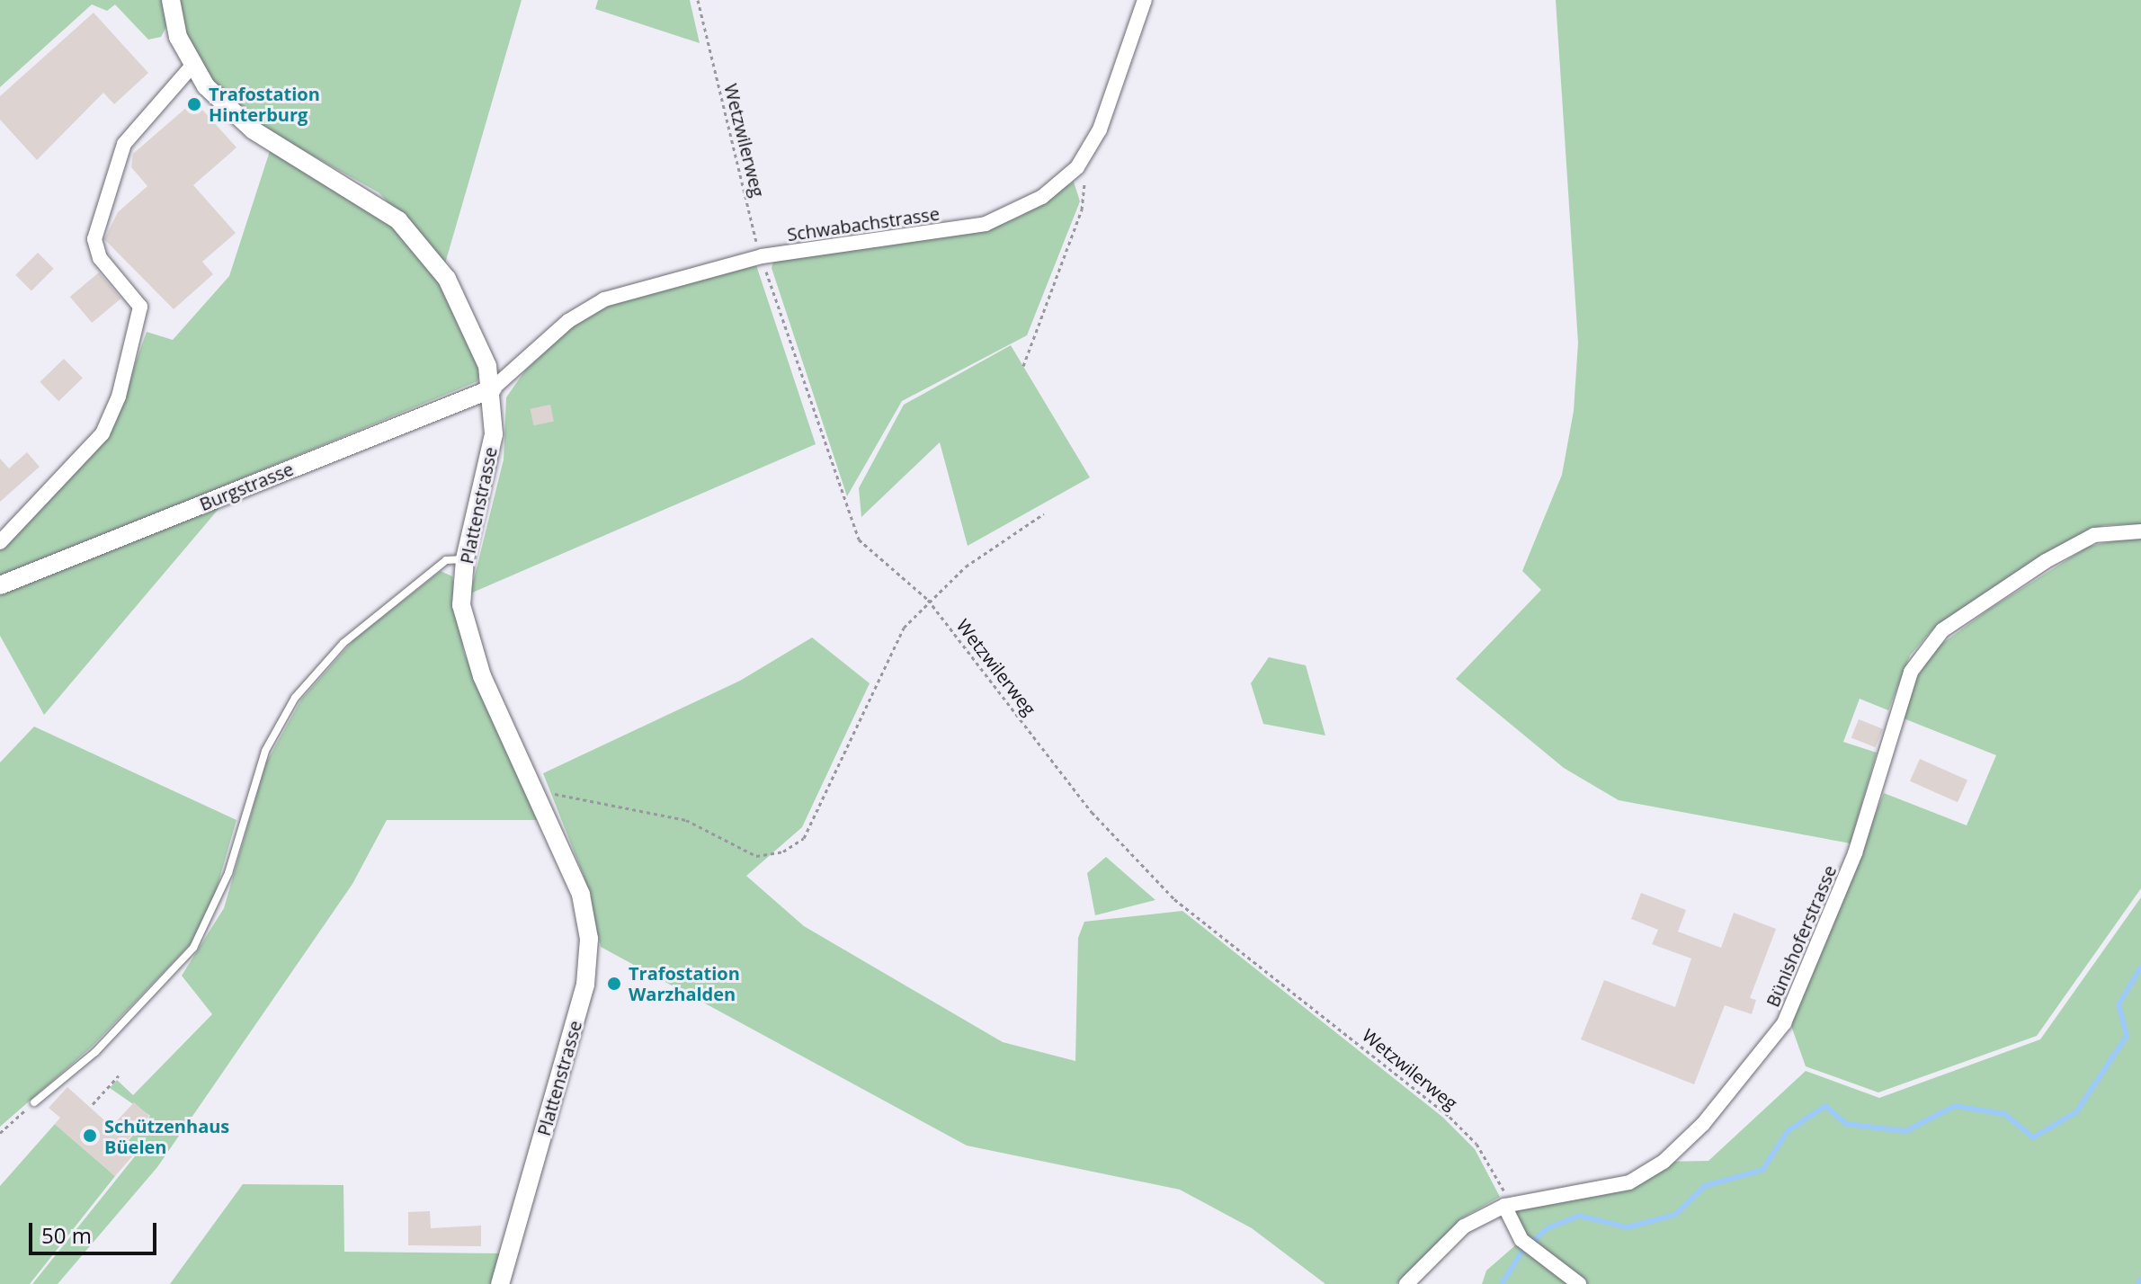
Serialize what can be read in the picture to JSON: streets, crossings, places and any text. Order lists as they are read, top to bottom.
{
  "streets": {
    "street": [
      "Schwabachstrasse",
      "Burgstrasse",
      "Plattenstrasse",
      "Bünishoferstrasse"
    ],
    "path": ["Wetzwilerweg"]
  },
  "crossings": [
    ["Wetzwilerweg", "Schwabachstrasse"],
    ["Wetzwilerweg", "Bünishoferstrasse"],
    ["Schwabachstrasse", "Burgstrasse"],
    ["Schwabachstrasse", "Plattenstrasse"],
    ["Burgstrasse", "Plattenstrasse"]
  ],
  "places": ["Trafostation Hinterburg", "Trafostation Warzhalden", "Schützenhaus Büelen"],
  "scale_bar": "50 m"
}
